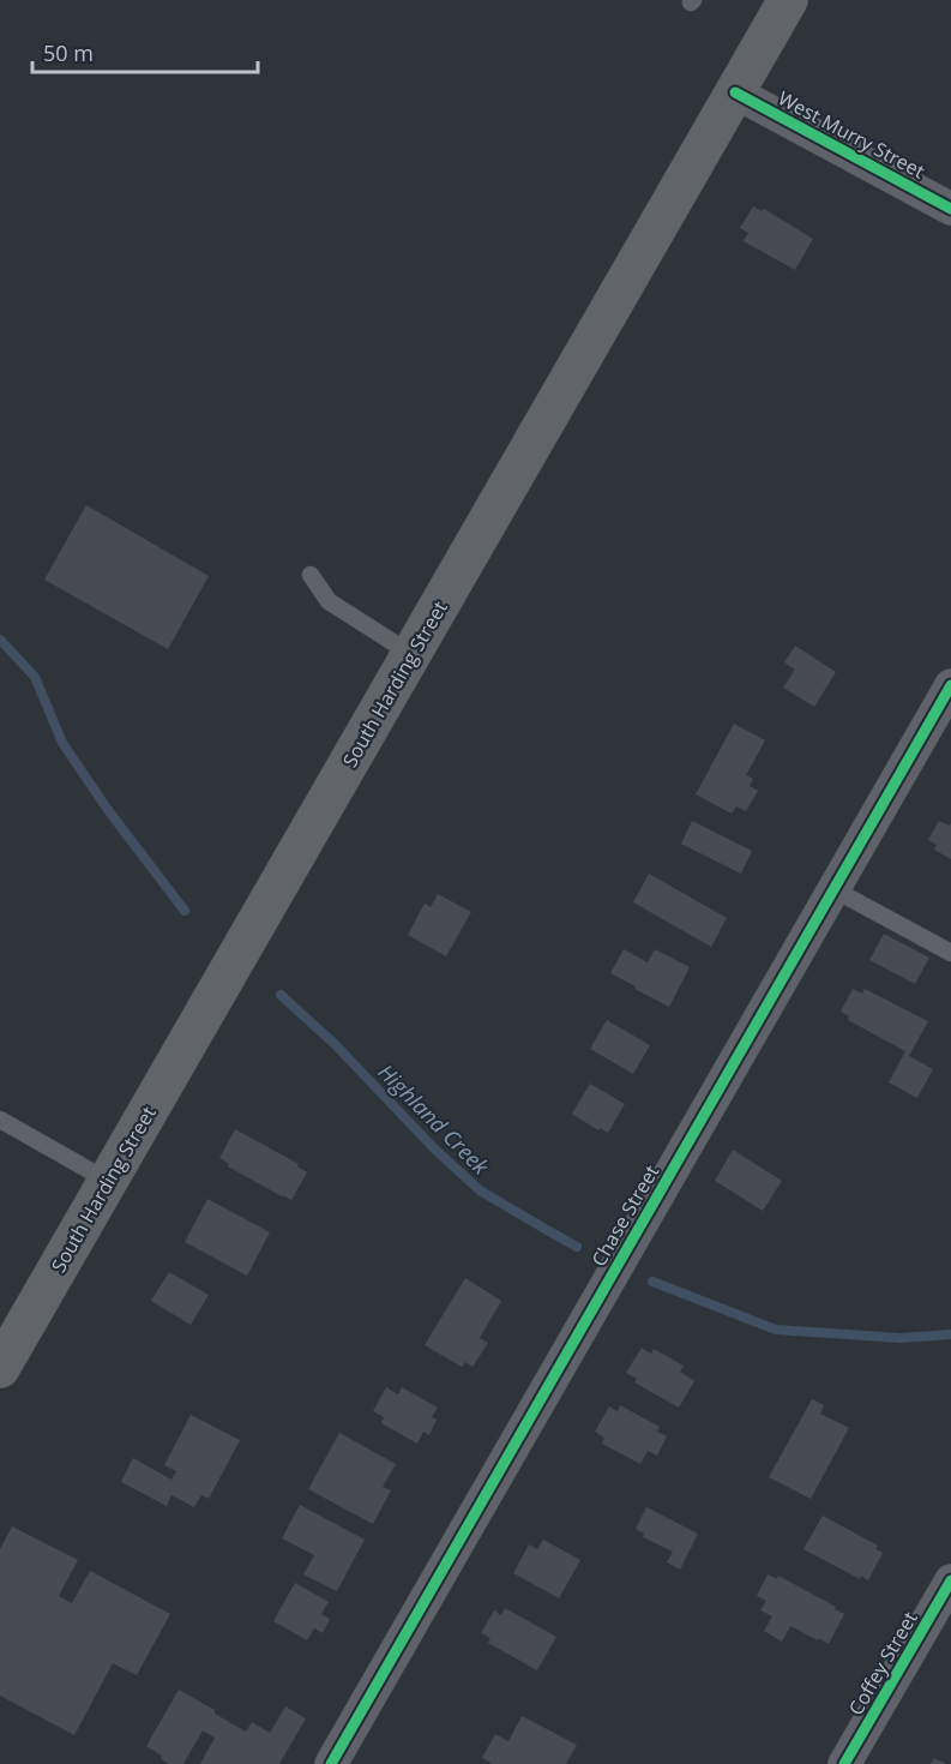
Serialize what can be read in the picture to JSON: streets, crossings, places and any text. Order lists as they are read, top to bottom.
{
  "streets": {
    "main road": ["South Harding Street"],
    "street": ["West Murry Street", "Chase Street", "Coffey Street"]
  },
  "crossings": [
    ["West Murry Street", "South Harding Street"]
  ],
  "water": ["Highland Creek"],
  "scale_bar": "50 m"
}
